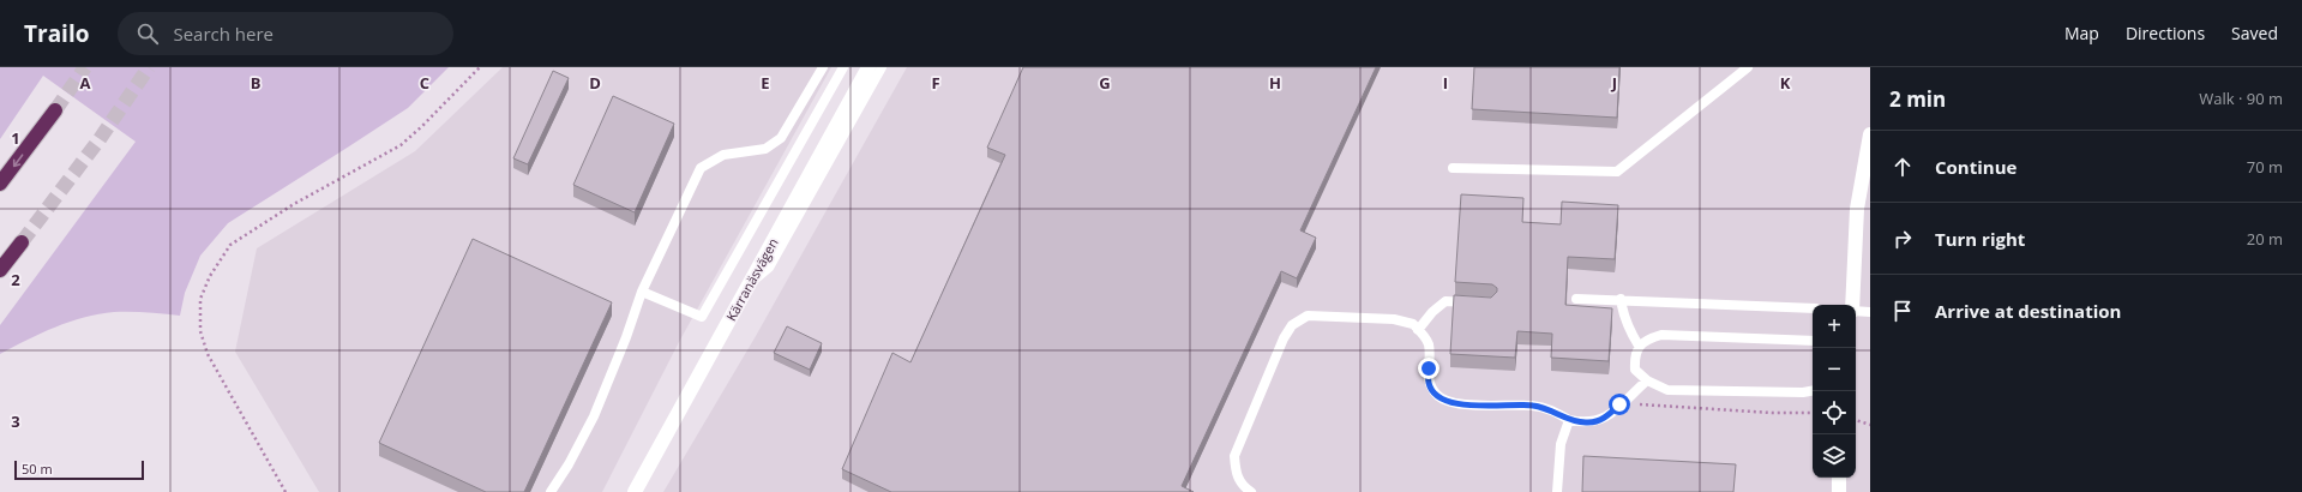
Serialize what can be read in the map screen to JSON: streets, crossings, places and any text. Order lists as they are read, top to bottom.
{
  "streets": {
    "street": ["Kärranäsvägen"]
  },
  "scale_bar": "50 m",
  "page": {
    "header": "Trailo",
    "search": "Search here",
    "nav": ["Map", "Directions", "Saved"],
    "heading": ["2 min", "Walk · 90 m"],
    "list": [
      ["Continue", "70 m"],
      ["Turn right", "20 m"],
      "Arrive at destination"
    ],
    "map_buttons": ["+", "−"],
    "scale": "50 m"
  },
  "grid": {
    "columns": [
      "A",
      "B",
      "C",
      "D",
      "E",
      "F",
      "G",
      "H",
      "I",
      "J",
      "K"
    ],
    "rows": ["1", "2", "3"]
  }
}
